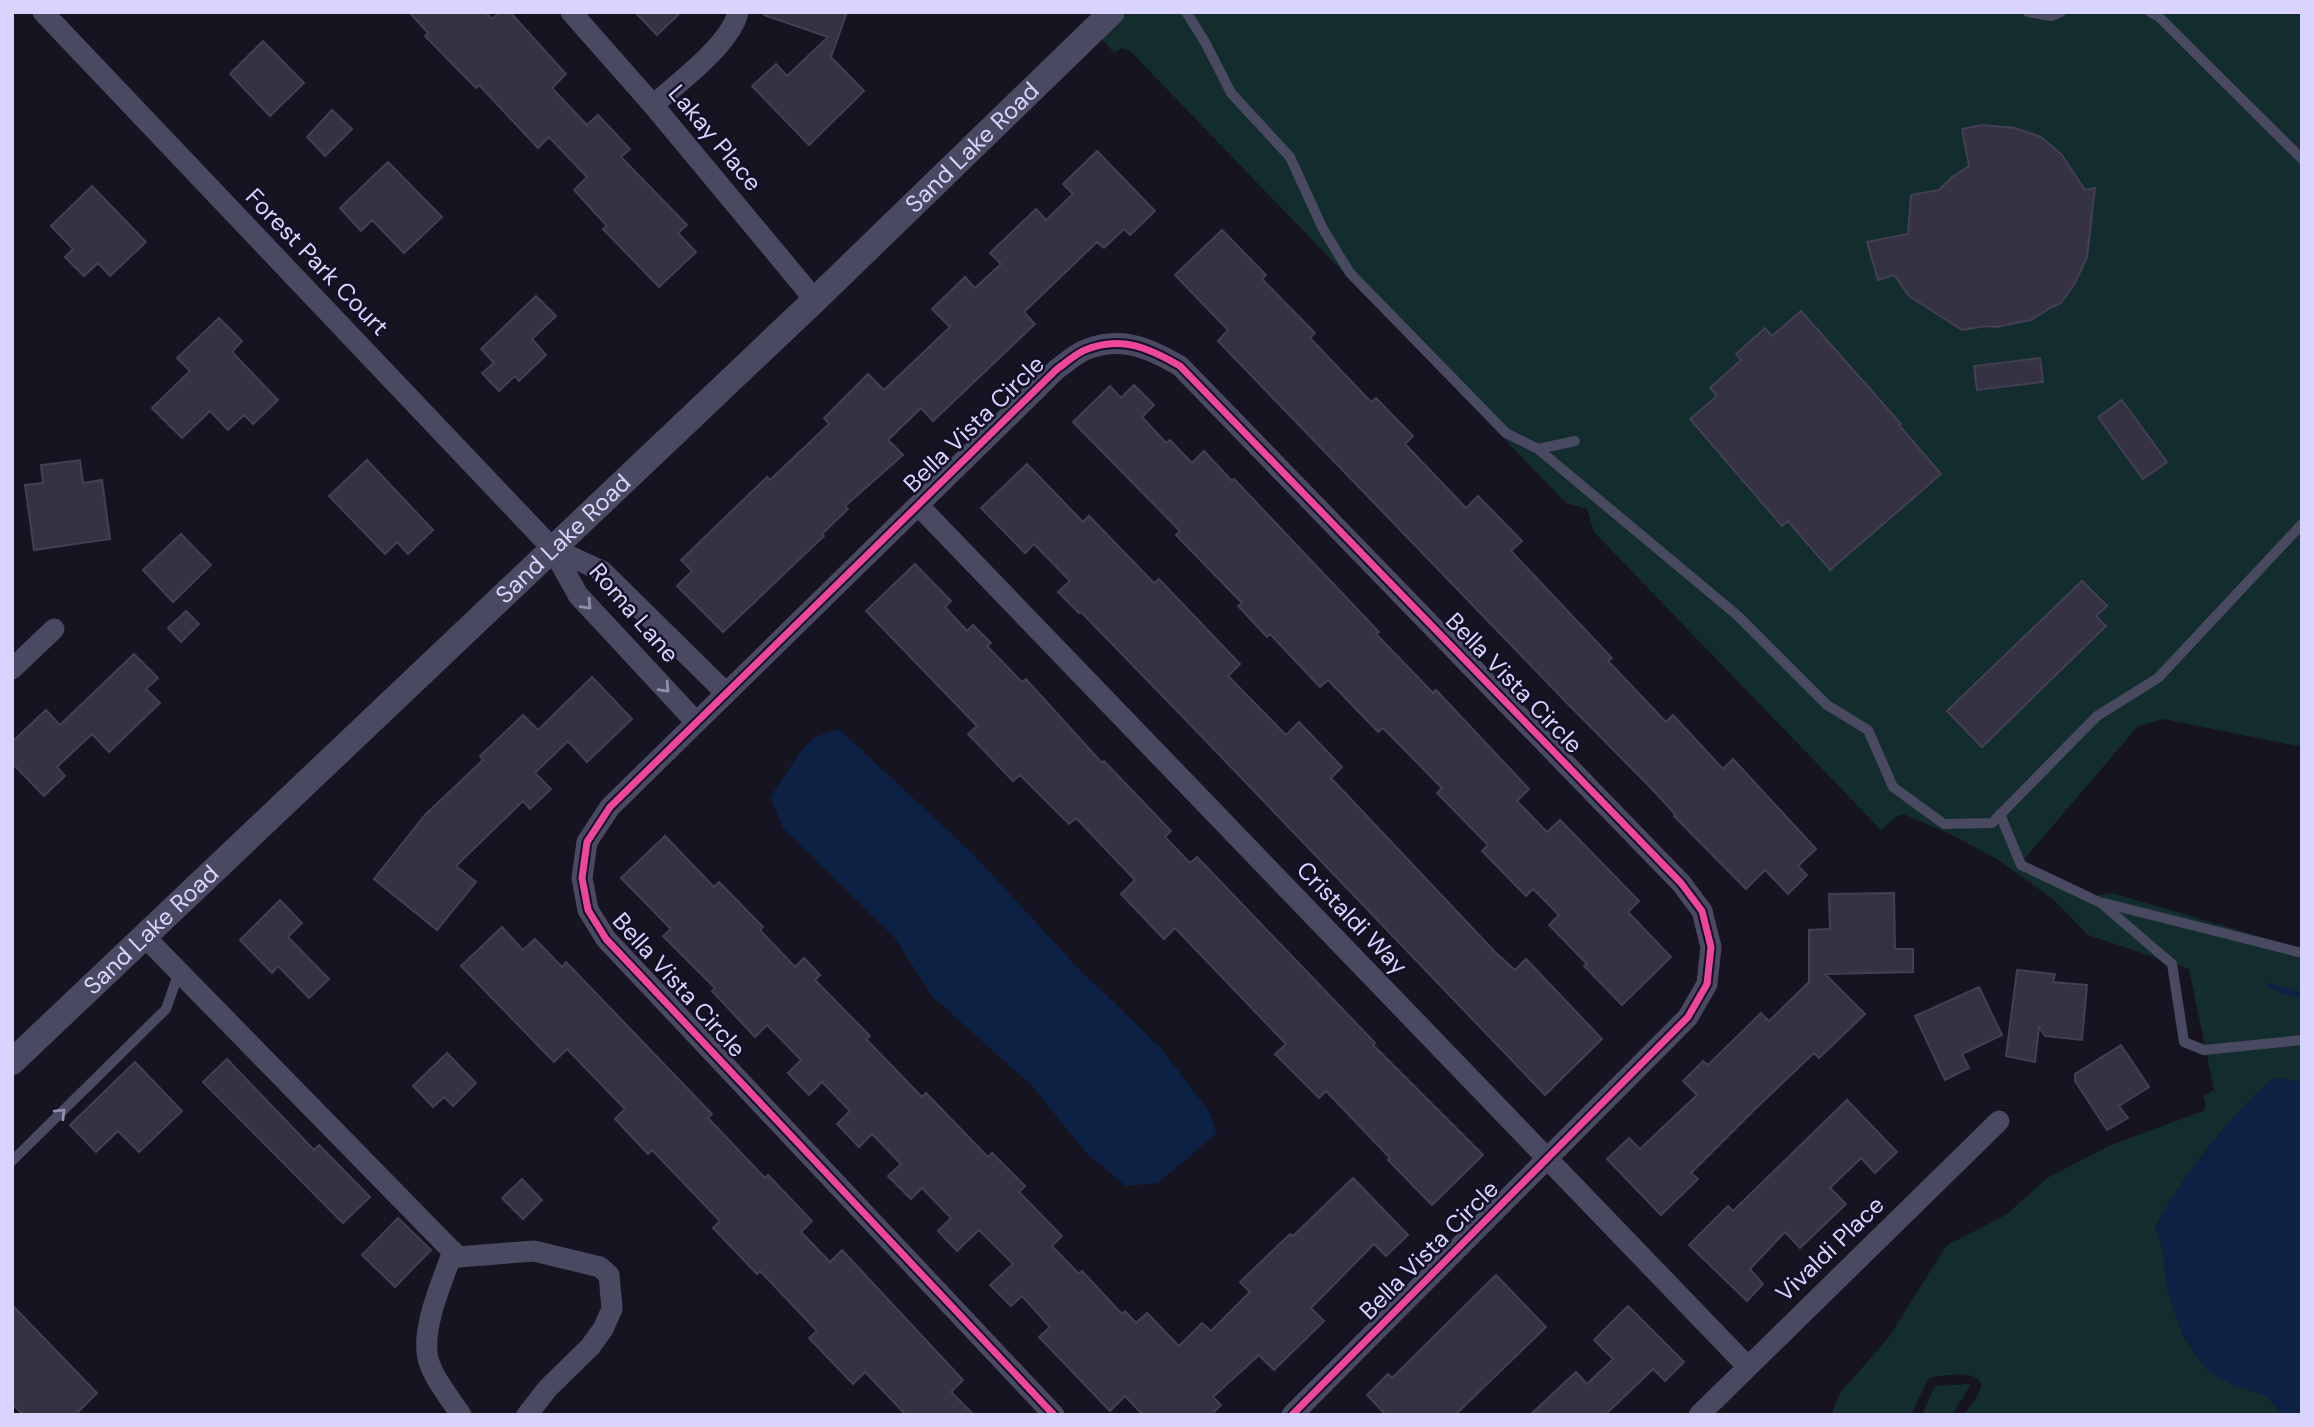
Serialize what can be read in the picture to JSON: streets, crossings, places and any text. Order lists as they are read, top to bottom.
{
  "streets": {
    "street": [
      "Lakay Place",
      "Sand Lake Road",
      "Forest Park Court",
      "Bella Vista Circle",
      "Roma Lane",
      "Cristaldi Way",
      "Vivaldi Place"
    ]
  },
  "crossings": [
    ["Lakay Place", "Sand Lake Road"],
    ["Sand Lake Road", "Forest Park Court"],
    ["Sand Lake Road", "Roma Lane"],
    ["Forest Park Court", "Roma Lane"],
    ["Bella Vista Circle", "Roma Lane"],
    ["Bella Vista Circle", "Cristaldi Way"],
    ["Cristaldi Way", "Vivaldi Place"]
  ]
}
